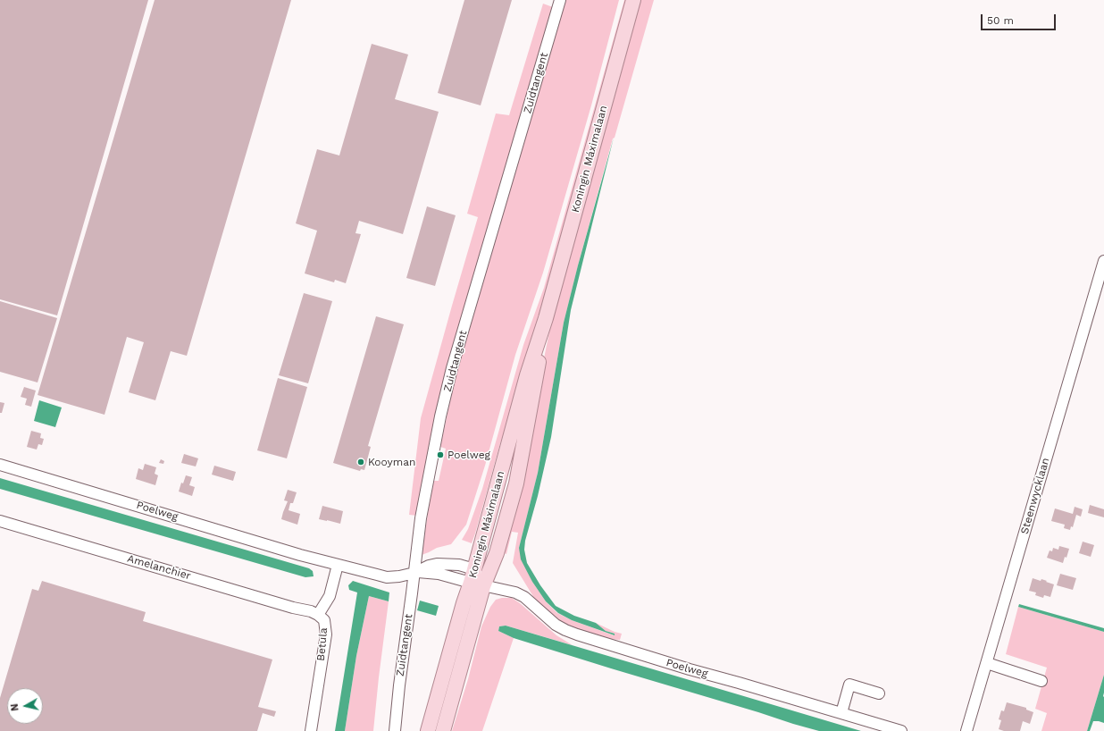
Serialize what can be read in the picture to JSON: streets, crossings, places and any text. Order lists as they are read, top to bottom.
{
  "streets": {
    "main road": ["Koningin Máximalaan"],
    "street": [
      "Zuidtangent",
      "Steenwycklaan",
      "Poelweg",
      "Amelanchier",
      "Betula"
    ]
  },
  "crossings": [
    ["Zuidtangent", "Poelweg"],
    ["Koningin Máximalaan", "Poelweg"],
    ["Poelweg", "Betula"],
    ["Amelanchier", "Betula"]
  ],
  "places": ["Poelweg", "Kooyman"],
  "scale_bar": "50 m",
  "north": "left"
}
